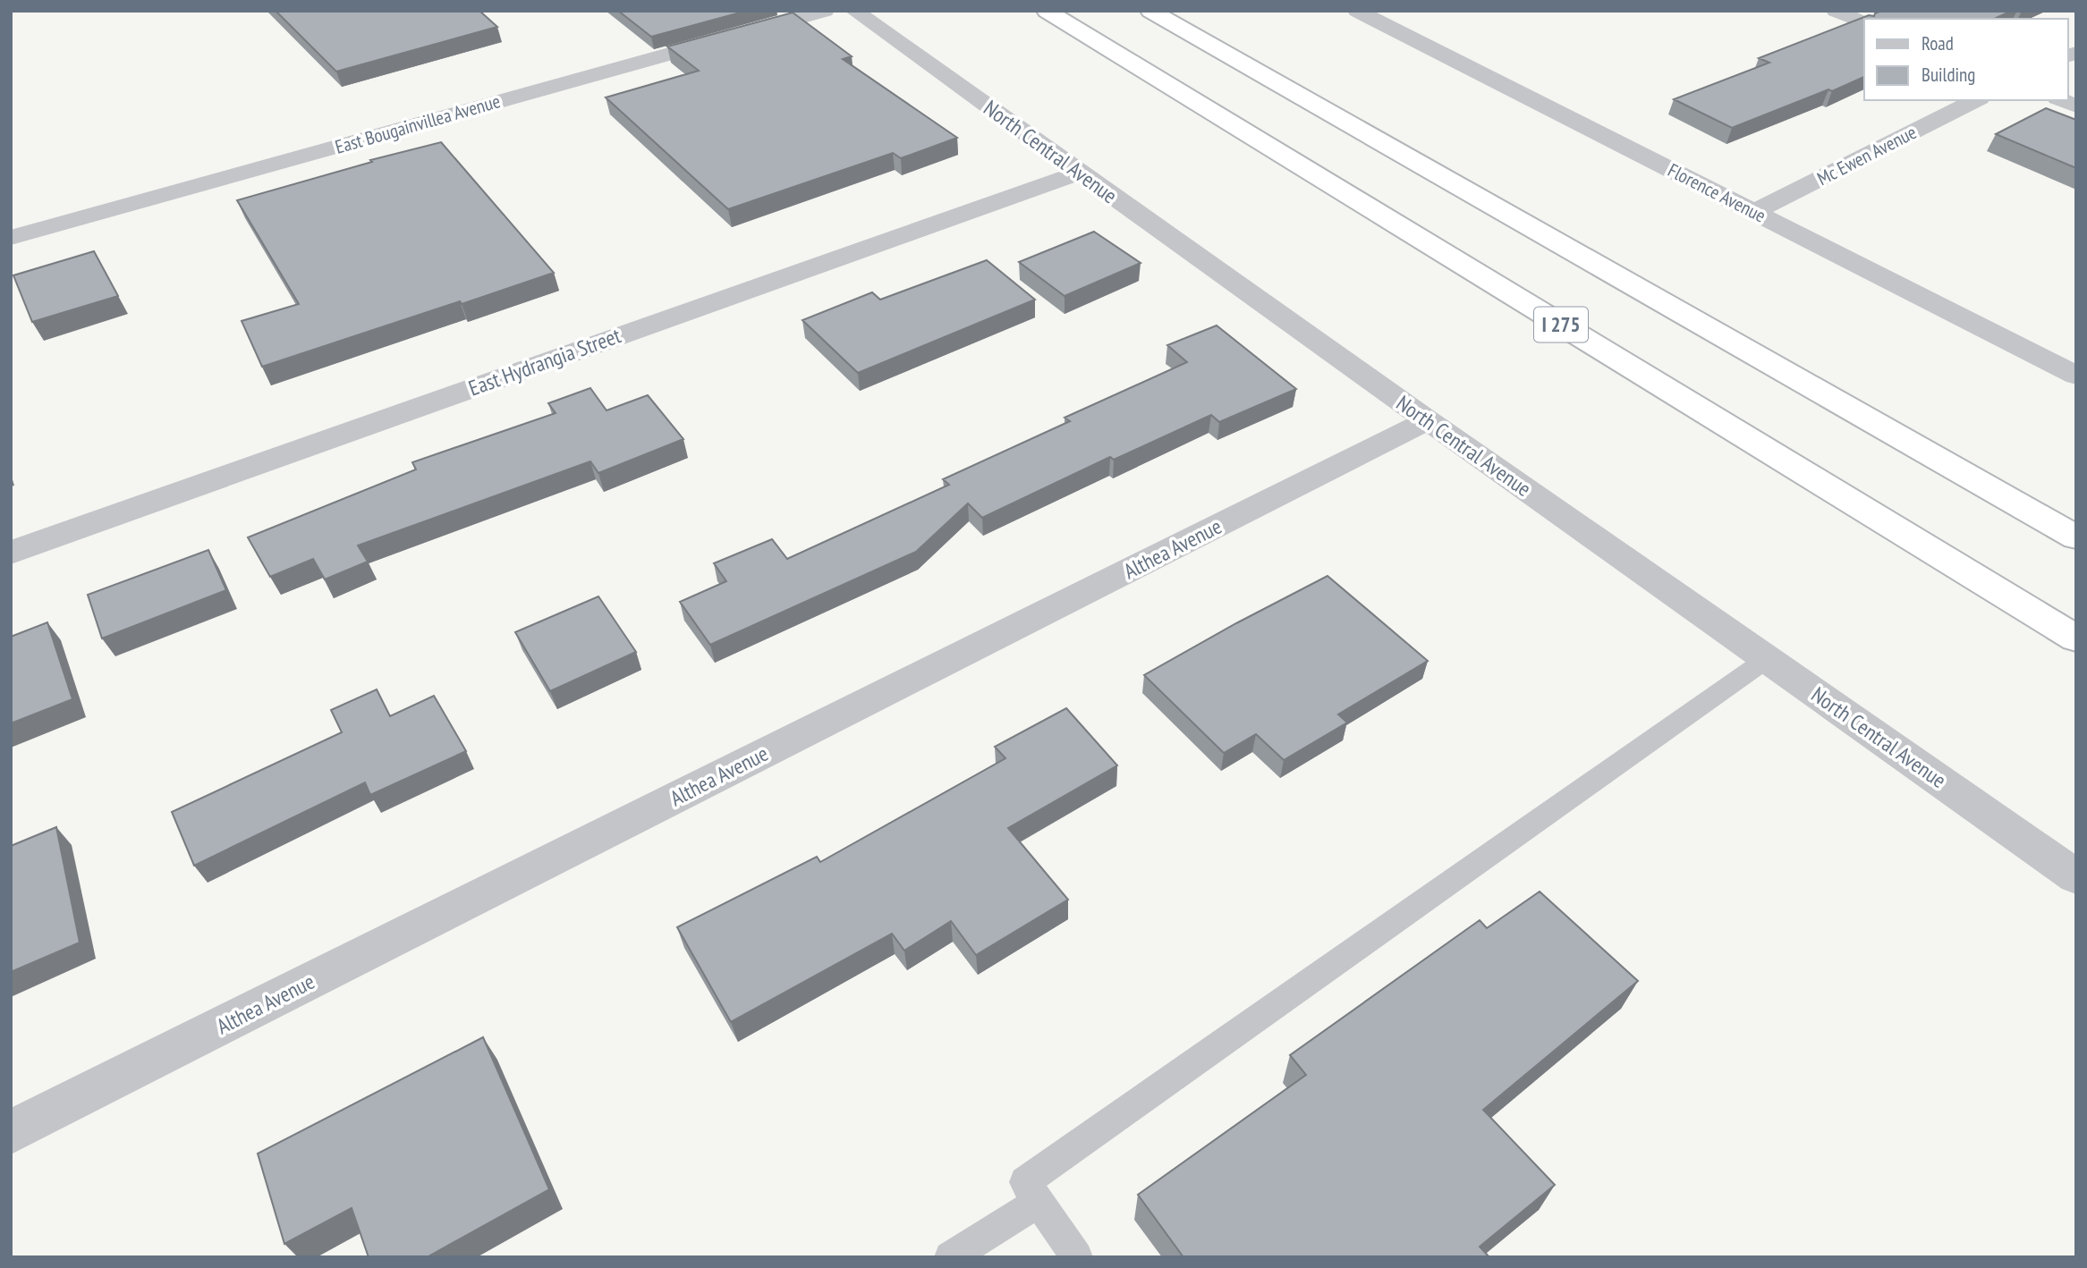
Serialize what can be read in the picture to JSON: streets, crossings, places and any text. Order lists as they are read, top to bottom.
{
  "streets": {
    "highway": ["I 275"],
    "street": [
      "East Bougainvillea Avenue",
      "North Central Avenue",
      "Mc Ewen Avenue",
      "Florence Avenue",
      "East Hydrangia Street",
      "Althea Avenue"
    ]
  },
  "crossings": [
    ["North Central Avenue", "East Hydrangia Street"],
    ["North Central Avenue", "Althea Avenue"],
    ["Mc Ewen Avenue", "Florence Avenue"]
  ],
  "legend": ["Road", "Building"]
}
